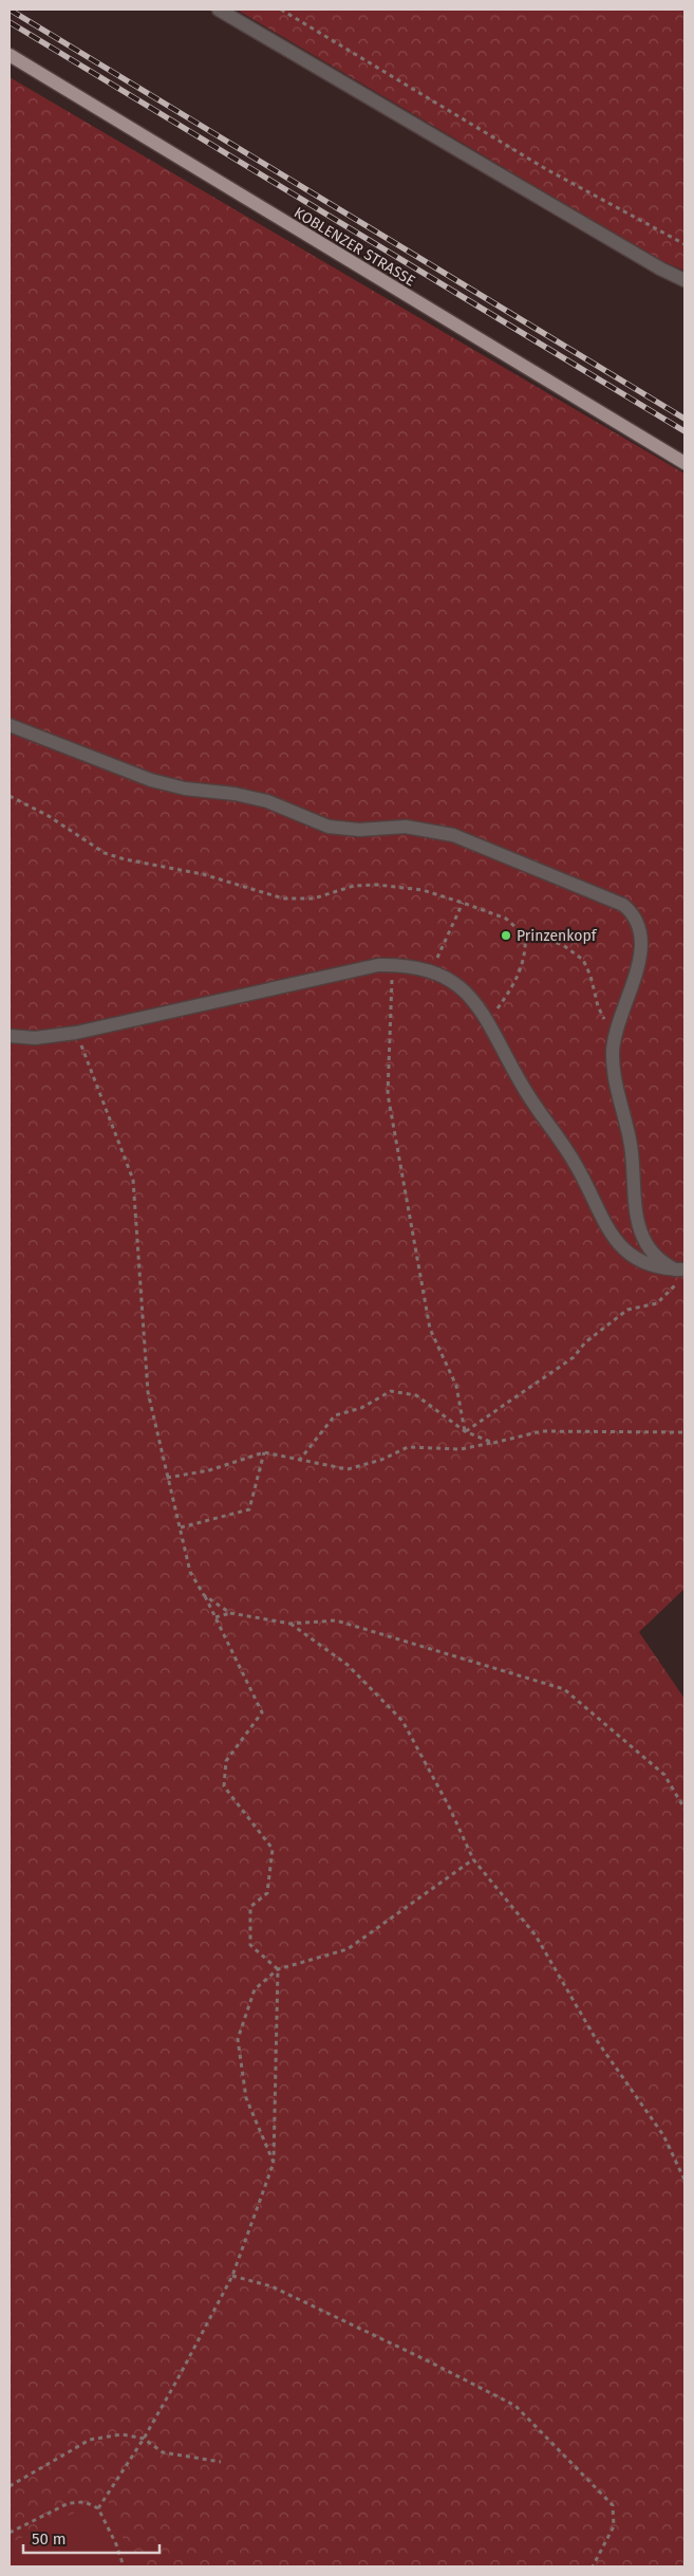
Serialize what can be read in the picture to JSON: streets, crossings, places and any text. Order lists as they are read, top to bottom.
{
  "streets": {
    "main road": ["KOBLENZER STRASSE"]
  },
  "places": ["Prinzenkopf"],
  "scale_bar": "50 m"
}
